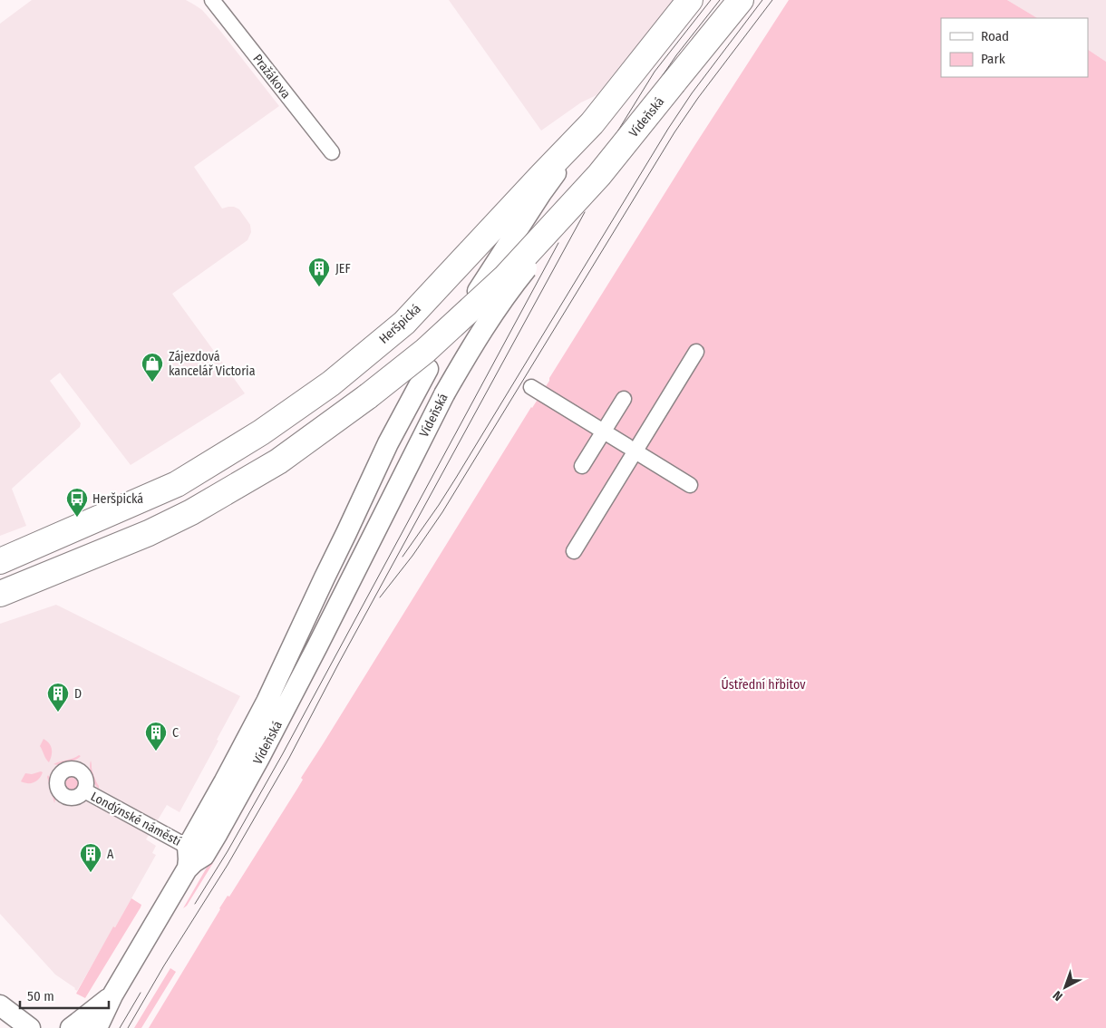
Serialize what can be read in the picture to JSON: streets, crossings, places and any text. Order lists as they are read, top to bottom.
{
  "streets": {
    "highway": ["Vídeňská", "Heršpická"],
    "street": ["Pražákova", "Londýnské náměstí"]
  },
  "crossings": [
    ["Vídeňská", "Londýnské náměstí"]
  ],
  "parks": ["Ústřední hřbitov"],
  "places": {
    "building": [
      "JEF",
      "D",
      "C",
      "A"
    ],
    "shop": ["Zájezdová kancelář Victoria"],
    "bus stop": ["Heršpická"]
  },
  "legend": ["Road", "Park"],
  "scale_bar": "50 m",
  "north": "bottom left"
}
